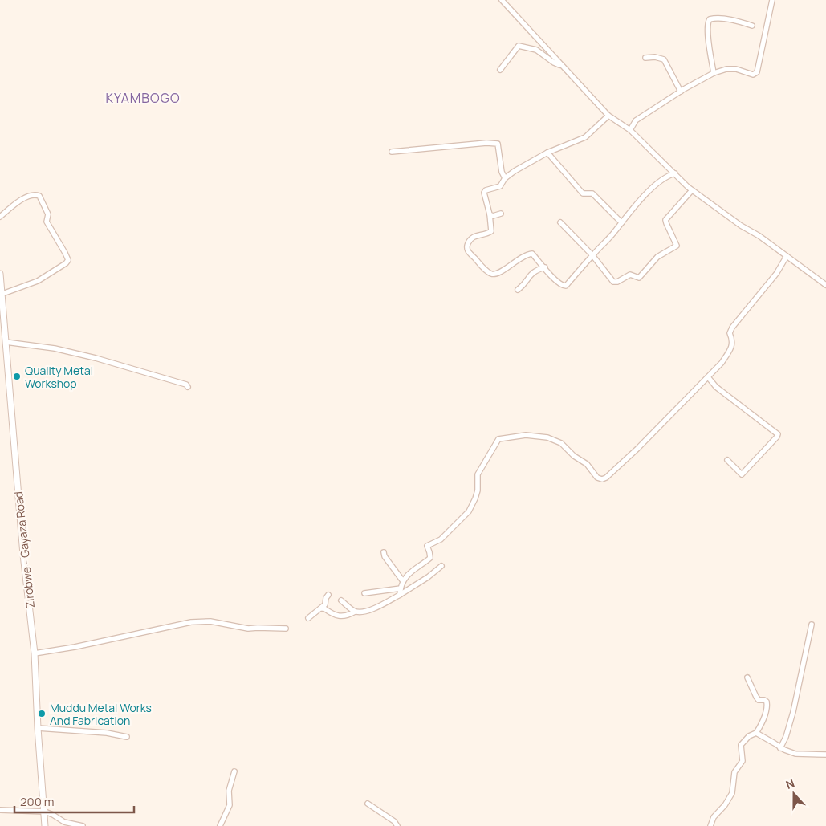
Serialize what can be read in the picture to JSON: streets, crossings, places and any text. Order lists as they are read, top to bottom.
{
  "streets": {
    "street": ["Zirobwe - Gayaza Road"]
  },
  "districts": ["KYAMBOGO"],
  "places": ["Quality Metal Workshop", "Muddu Metal Works And Fabrication"],
  "scale_bar": "200 m",
  "north": "top"
}
